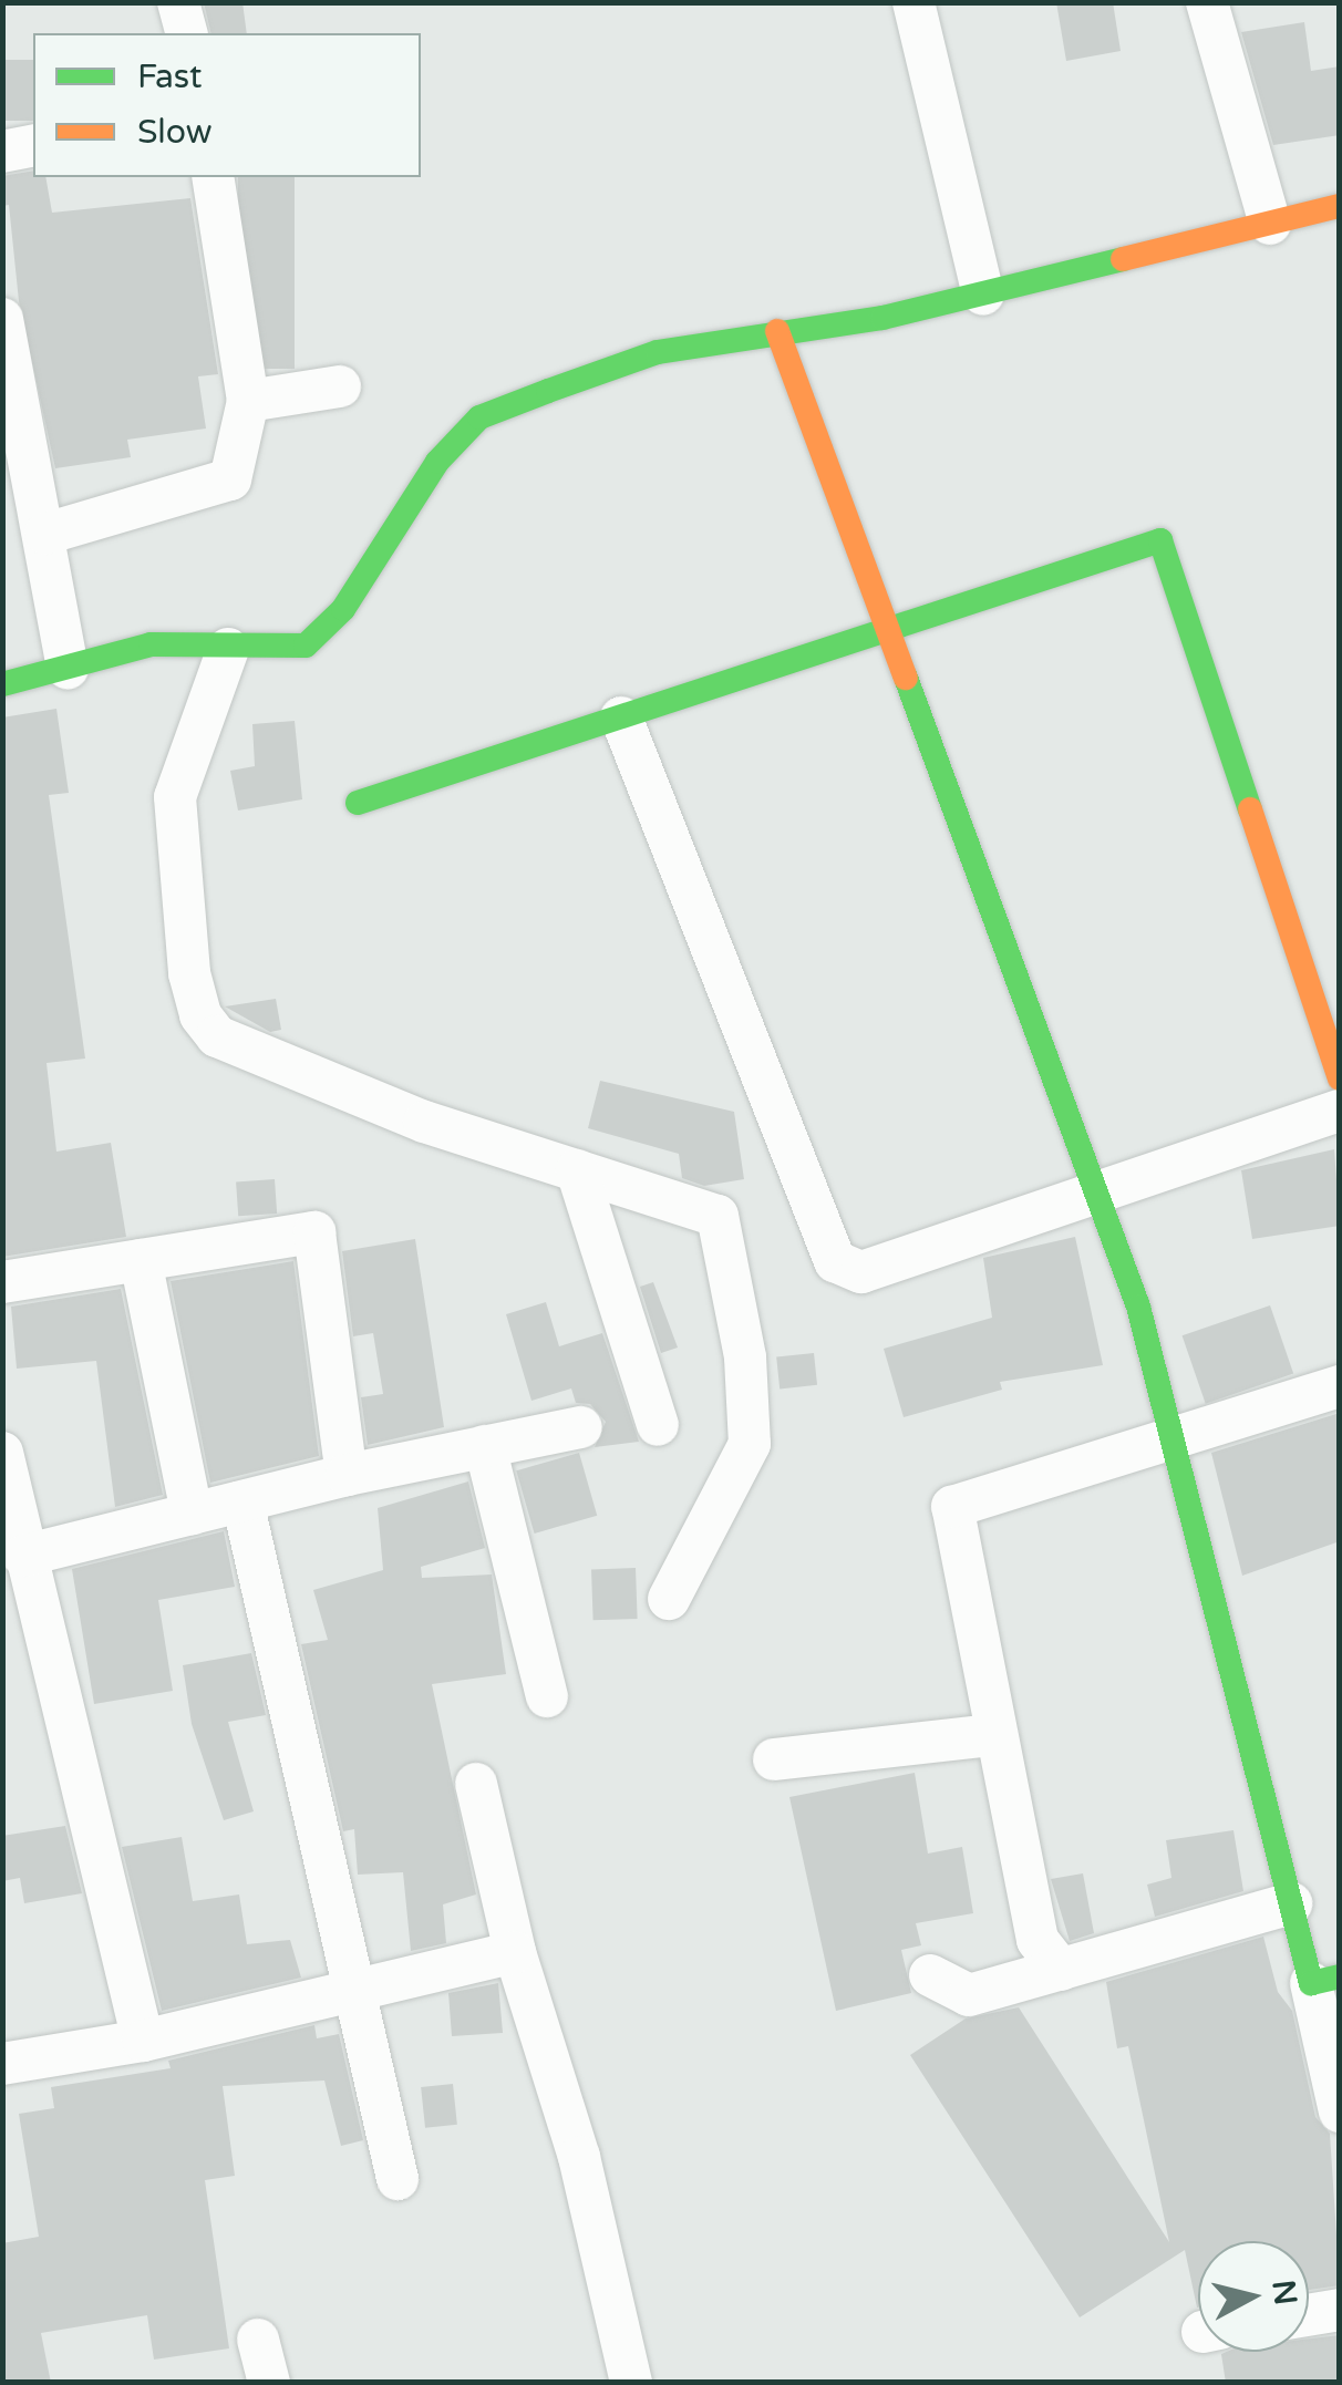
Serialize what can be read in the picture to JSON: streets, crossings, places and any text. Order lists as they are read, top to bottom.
{
  "legend": ["Fast", "Slow"],
  "north": "right"
}
